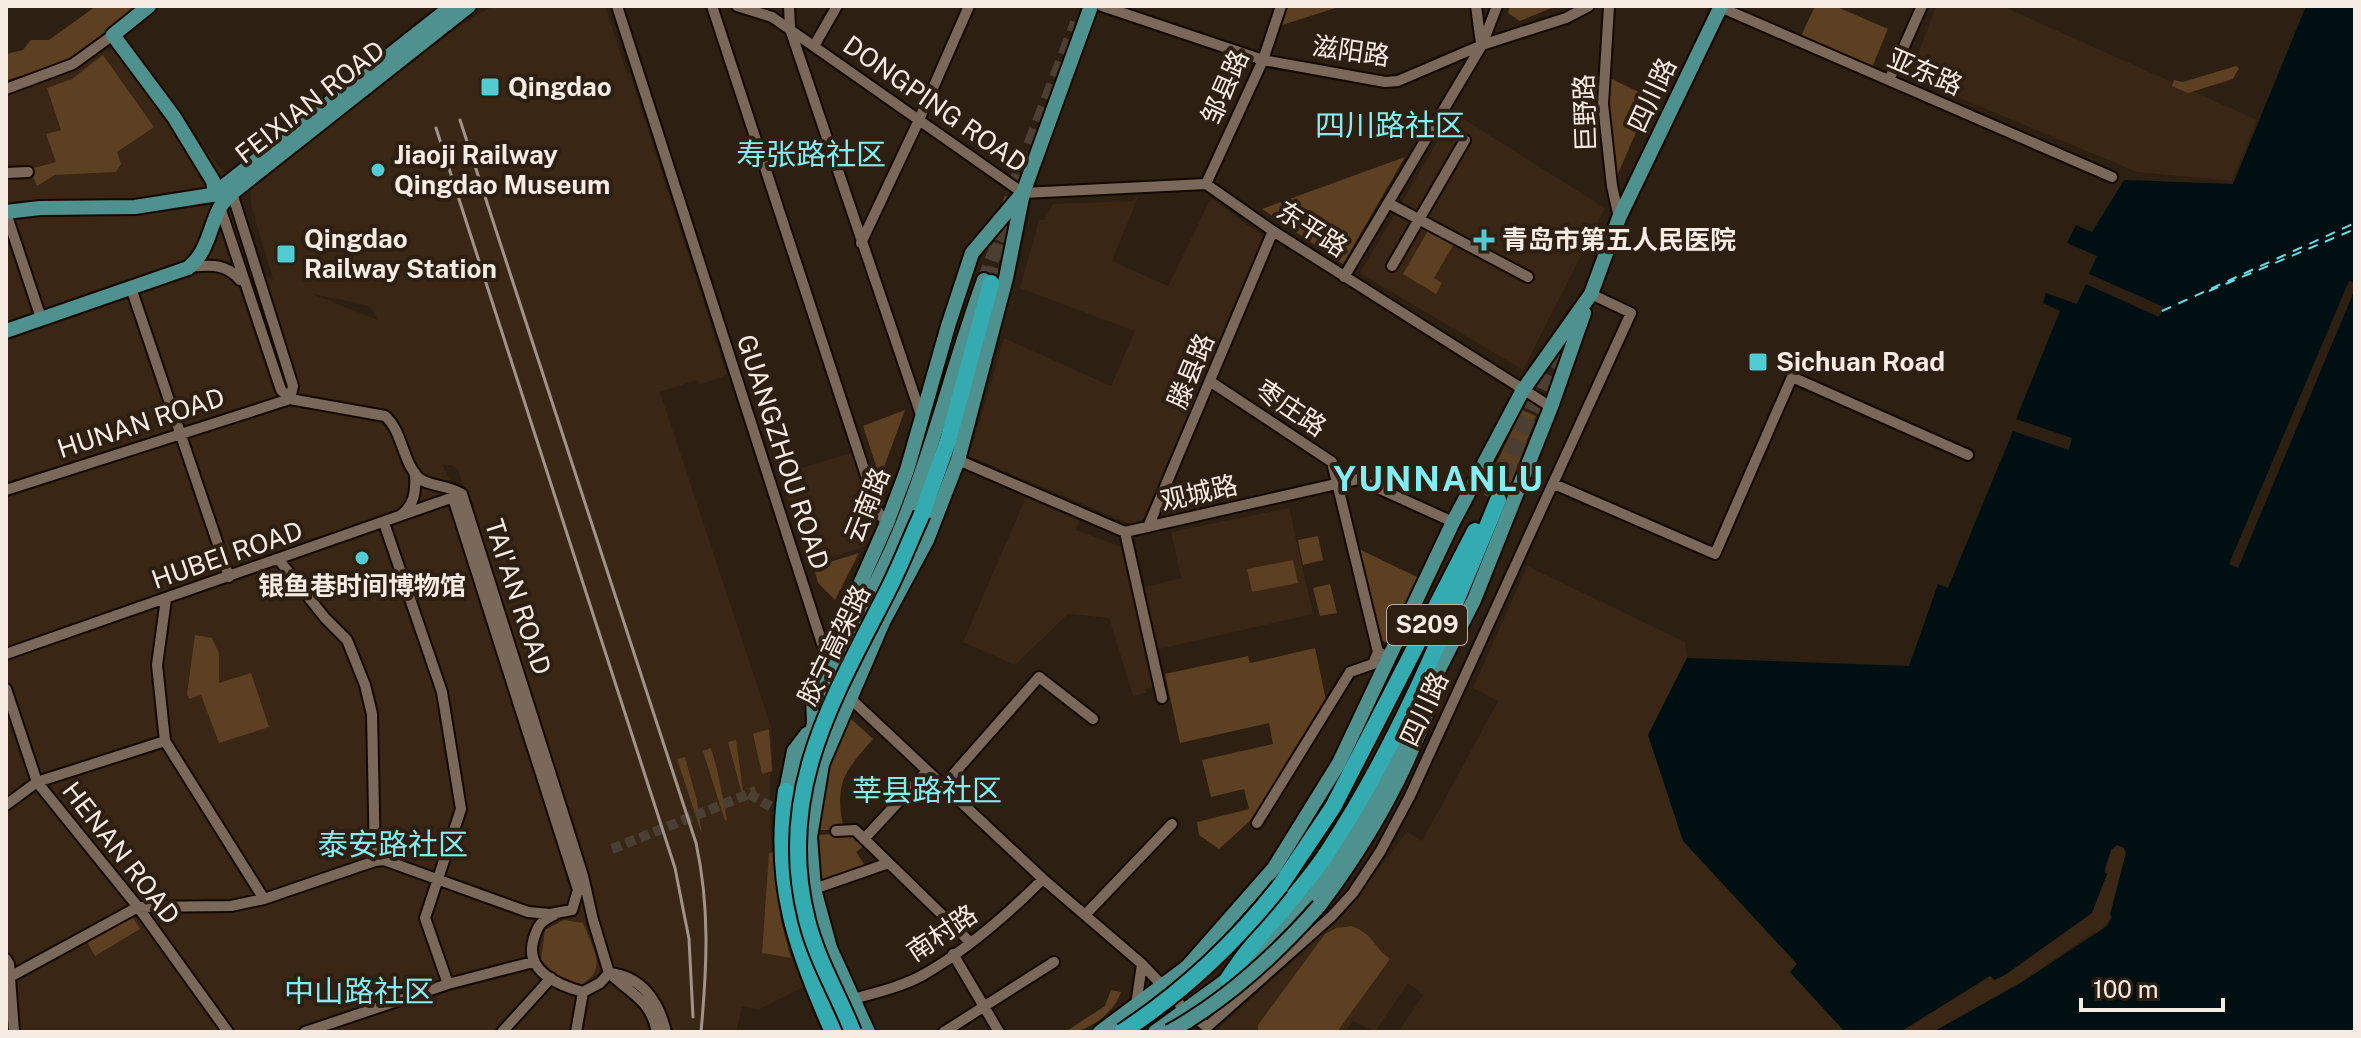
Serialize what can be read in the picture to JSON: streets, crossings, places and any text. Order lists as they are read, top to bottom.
{
  "streets": {
    "highway": ["S209", "胶宁高架路"],
    "main road": ["四川路", "FEIXIAN ROAD", "云南路"],
    "street": [
      "滋阳路",
      "亚东路",
      "邹县路",
      "DONGPING ROAD",
      "巨野路",
      "东平路",
      "滕县路",
      "枣庄路",
      "HUNAN ROAD",
      "GUANGZHOU ROAD",
      "观城路",
      "HUBEI ROAD",
      "TAI'AN ROAD",
      "HENAN ROAD",
      "南村路"
    ]
  },
  "crossings": [
    ["滋阳路", "邹县路"],
    ["亚东路", "四川路"],
    ["邹县路", "东平路"],
    ["四川路", "巨野路"],
    ["四川路", "东平路"],
    ["四川路", "枣庄路"],
    ["四川路", "GUANGZHOU ROAD"],
    ["四川路", "观城路"],
    ["四川路", "S209"],
    ["DONGPING ROAD", "云南路"],
    ["东平路", "滕县路"],
    ["滕县路", "枣庄路"],
    ["滕县路", "观城路"],
    ["枣庄路", "观城路"],
    ["GUANGZHOU ROAD", "云南路"],
    ["GUANGZHOU ROAD", "南村路"],
    ["云南路", "南村路"],
    ["HUBEI ROAD", "TAI'AN ROAD"]
  ],
  "districts": [
    "四川路社区",
    "寿张路社区",
    "YUNNANLU",
    "莘县路社区",
    "泰安路社区",
    "中山路社区"
  ],
  "places": {
    "transit": ["Qingdao", "Qingdao Railway Station", "Sichuan Road"],
    "other": ["Jiaoji Railway Qingdao Museum", "银鱼巷时间博物馆"],
    "health": ["青岛市第五人民医院"]
  },
  "scale_bar": "100 m"
}
